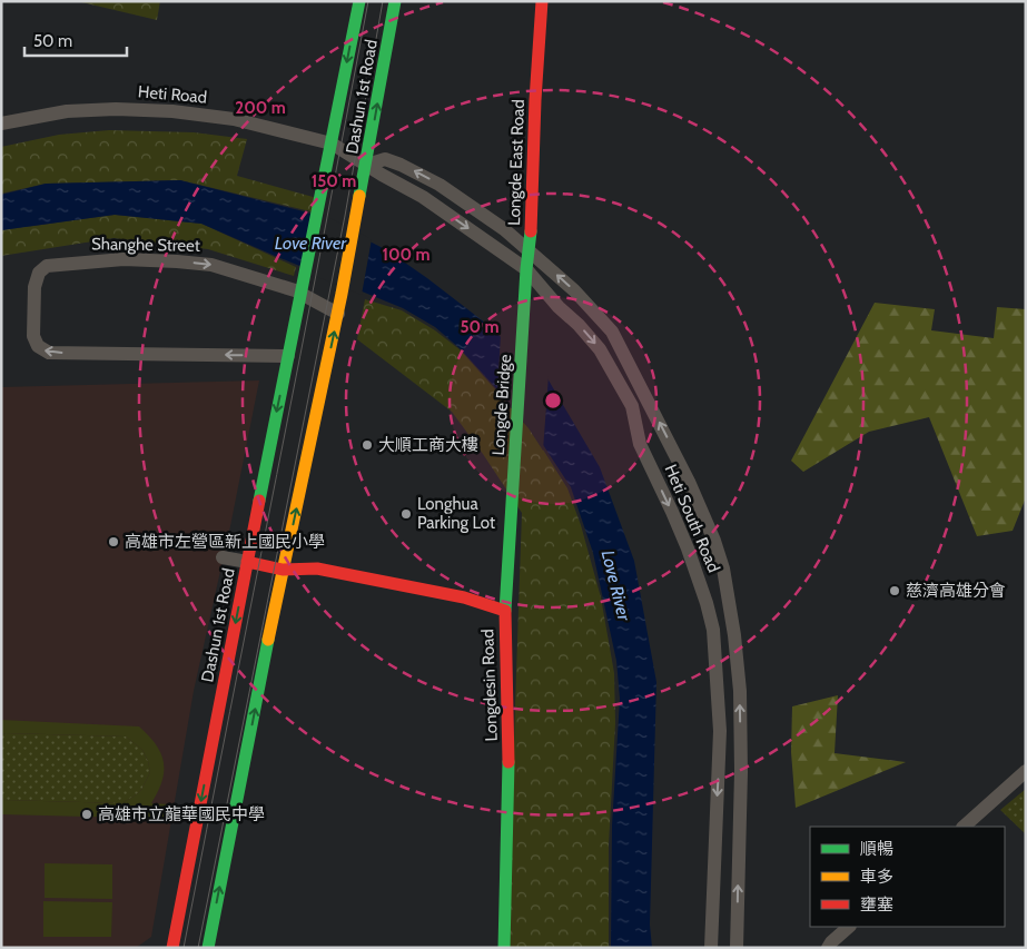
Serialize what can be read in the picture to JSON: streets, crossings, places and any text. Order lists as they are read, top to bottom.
{
  "streets": {
    "street": [
      "Heti Road",
      "Dashun 1st Road",
      "Longde East Road",
      "Shanghe Street",
      "Longde Bridge",
      "Heti South Road",
      "Longdesin Road"
    ]
  },
  "crossings": [
    ["Heti Road", "Dashun 1st Road"],
    ["Heti Road", "Heti South Road"],
    ["Dashun 1st Road", "Shanghe Street"],
    ["Dashun 1st Road", "Heti South Road"],
    ["Dashun 1st Road", "Longdesin Road"],
    ["Longde East Road", "Longde Bridge"],
    ["Longde East Road", "Heti South Road"],
    ["Longde Bridge", "Longdesin Road"]
  ],
  "water": ["Love River"],
  "places": [
    "大順工商大樓",
    "Longhua Parking Lot",
    "高雄市左營區新上國民小學",
    "慈濟高雄分會",
    "高雄市立龍華國民中學"
  ],
  "legend": ["順暢", "車多", "壅塞"],
  "scale_bar": "50 m",
  "rings": [
    "200 m",
    "150 m",
    "100 m",
    "50 m"
  ]
}
